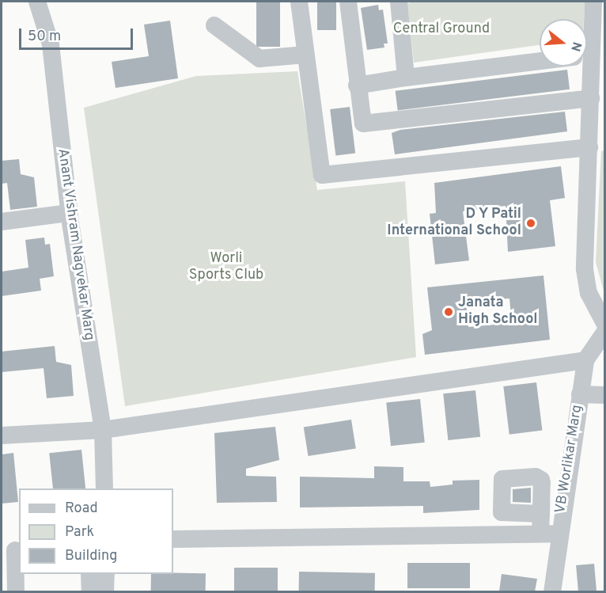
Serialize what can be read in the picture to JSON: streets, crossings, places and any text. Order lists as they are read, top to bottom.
{
  "streets": {
    "street": ["Anant Vishram Nagvekar Marg", "VB Worlikar Marg"]
  },
  "parks": ["Central Ground", "Worli Sports Club"],
  "places": ["D Y Patil International School", "Janata High School"],
  "legend": ["Road", "Park", "Building"],
  "scale_bar": "50 m",
  "north": "right"
}
